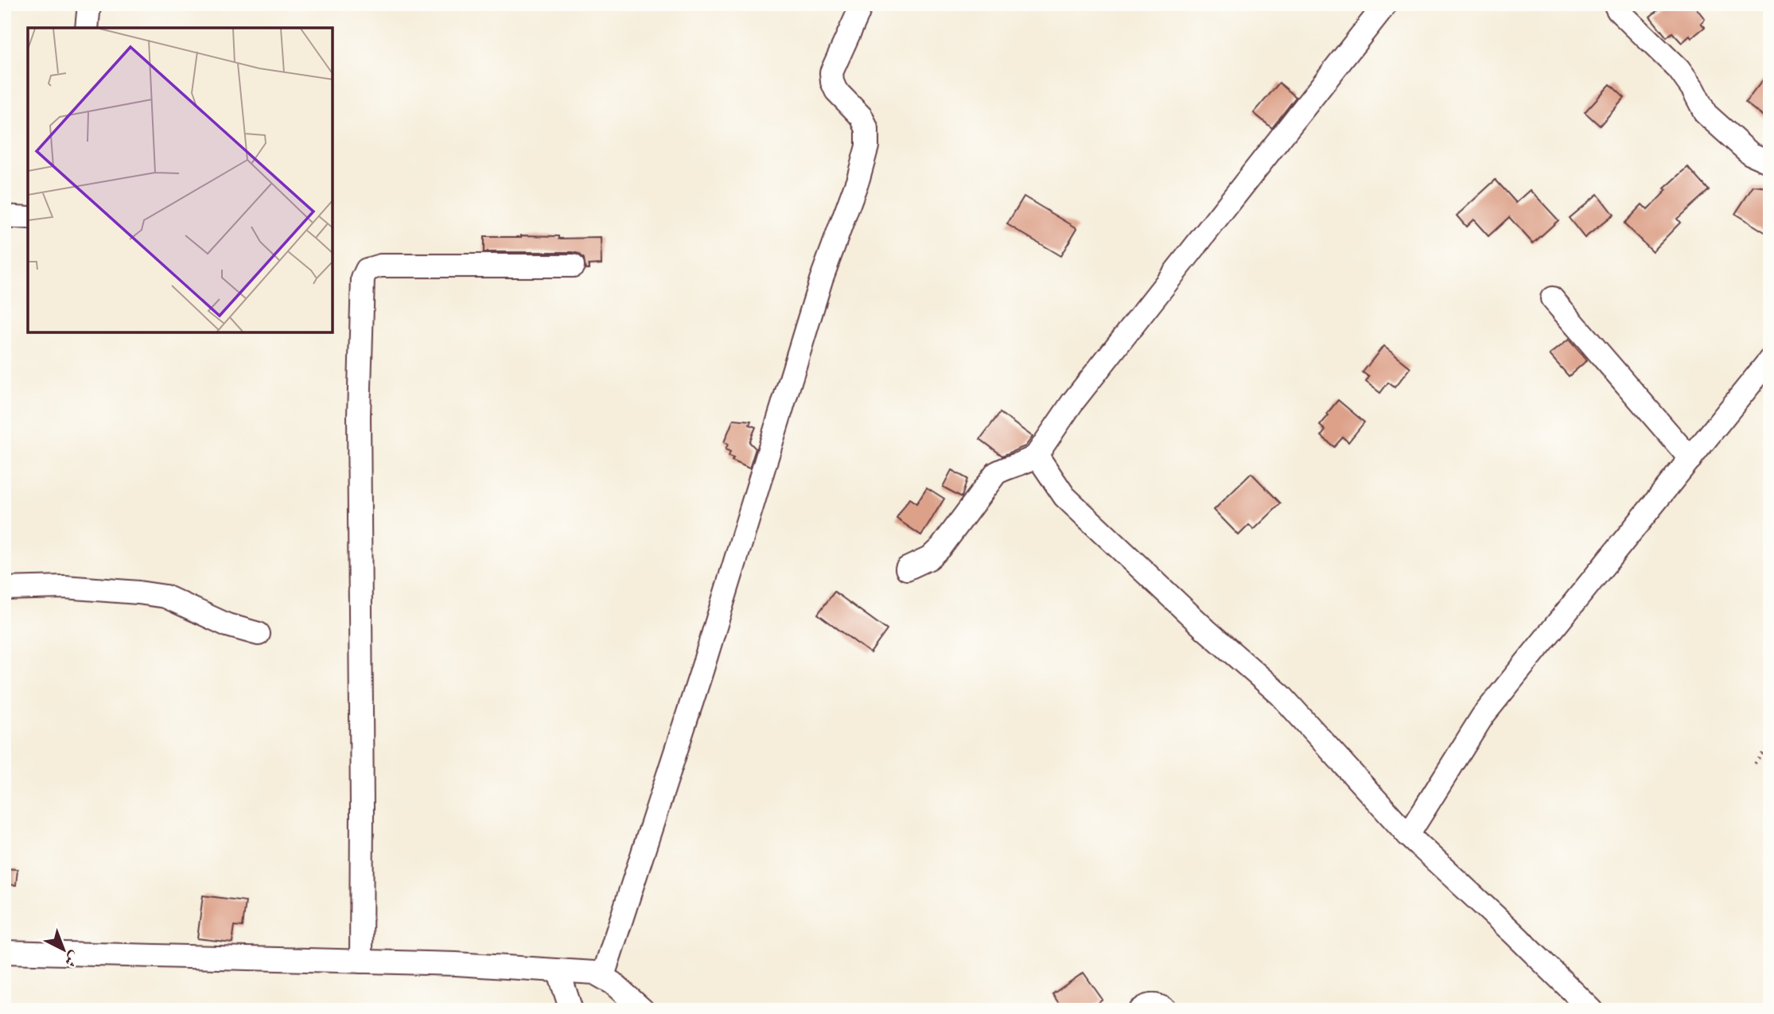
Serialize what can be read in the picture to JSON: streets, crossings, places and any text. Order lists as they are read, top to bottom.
{
  "north": "bottom right"
}
